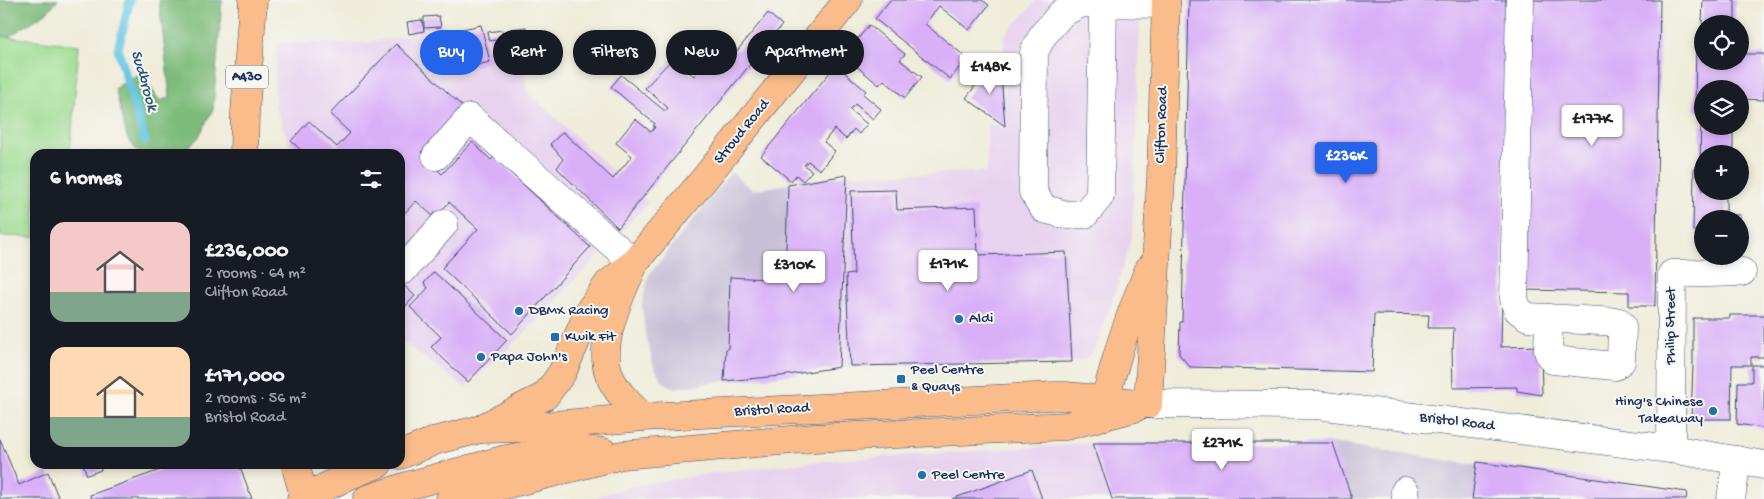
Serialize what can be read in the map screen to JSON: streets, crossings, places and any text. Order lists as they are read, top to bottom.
{
  "streets": {
    "main road": [
      "A430",
      "Clifton Road",
      "Stroud Road",
      "Bristol Road"
    ],
    "street": ["Philip Street"]
  },
  "crossings": [
    ["Clifton Road", "Bristol Road"],
    ["Stroud Road", "Bristol Road"],
    ["Philip Street", "Bristol Road"]
  ],
  "water": ["Sudbrook"],
  "places": {
    "other": [
      "DBMX Racing",
      "Aldi",
      "Papa John's",
      "Hing's Chinese Takeaway",
      "Peel Centre"
    ],
    "transit": ["Kwik Fit", "Peel Centre & Quays"]
  },
  "page": {
    "map_buttons": ["+", "−"],
    "chip": [
      "Buy",
      "Rent",
      "Filters",
      "New",
      "Apartment"
    ],
    "price": [
      "£148K",
      "£177K",
      "£236K",
      "£171K",
      "£310K",
      "£271K"
    ],
    "heading": "6 homes",
    "list": [
      {
        "name": "£236,000",
        "note": "2 rooms · 64 m² · Clifton Road"
      },
      {
        "name": "£171,000",
        "note": "2 rooms · 56 m² · Bristol Road"
      }
    ]
  }
}
